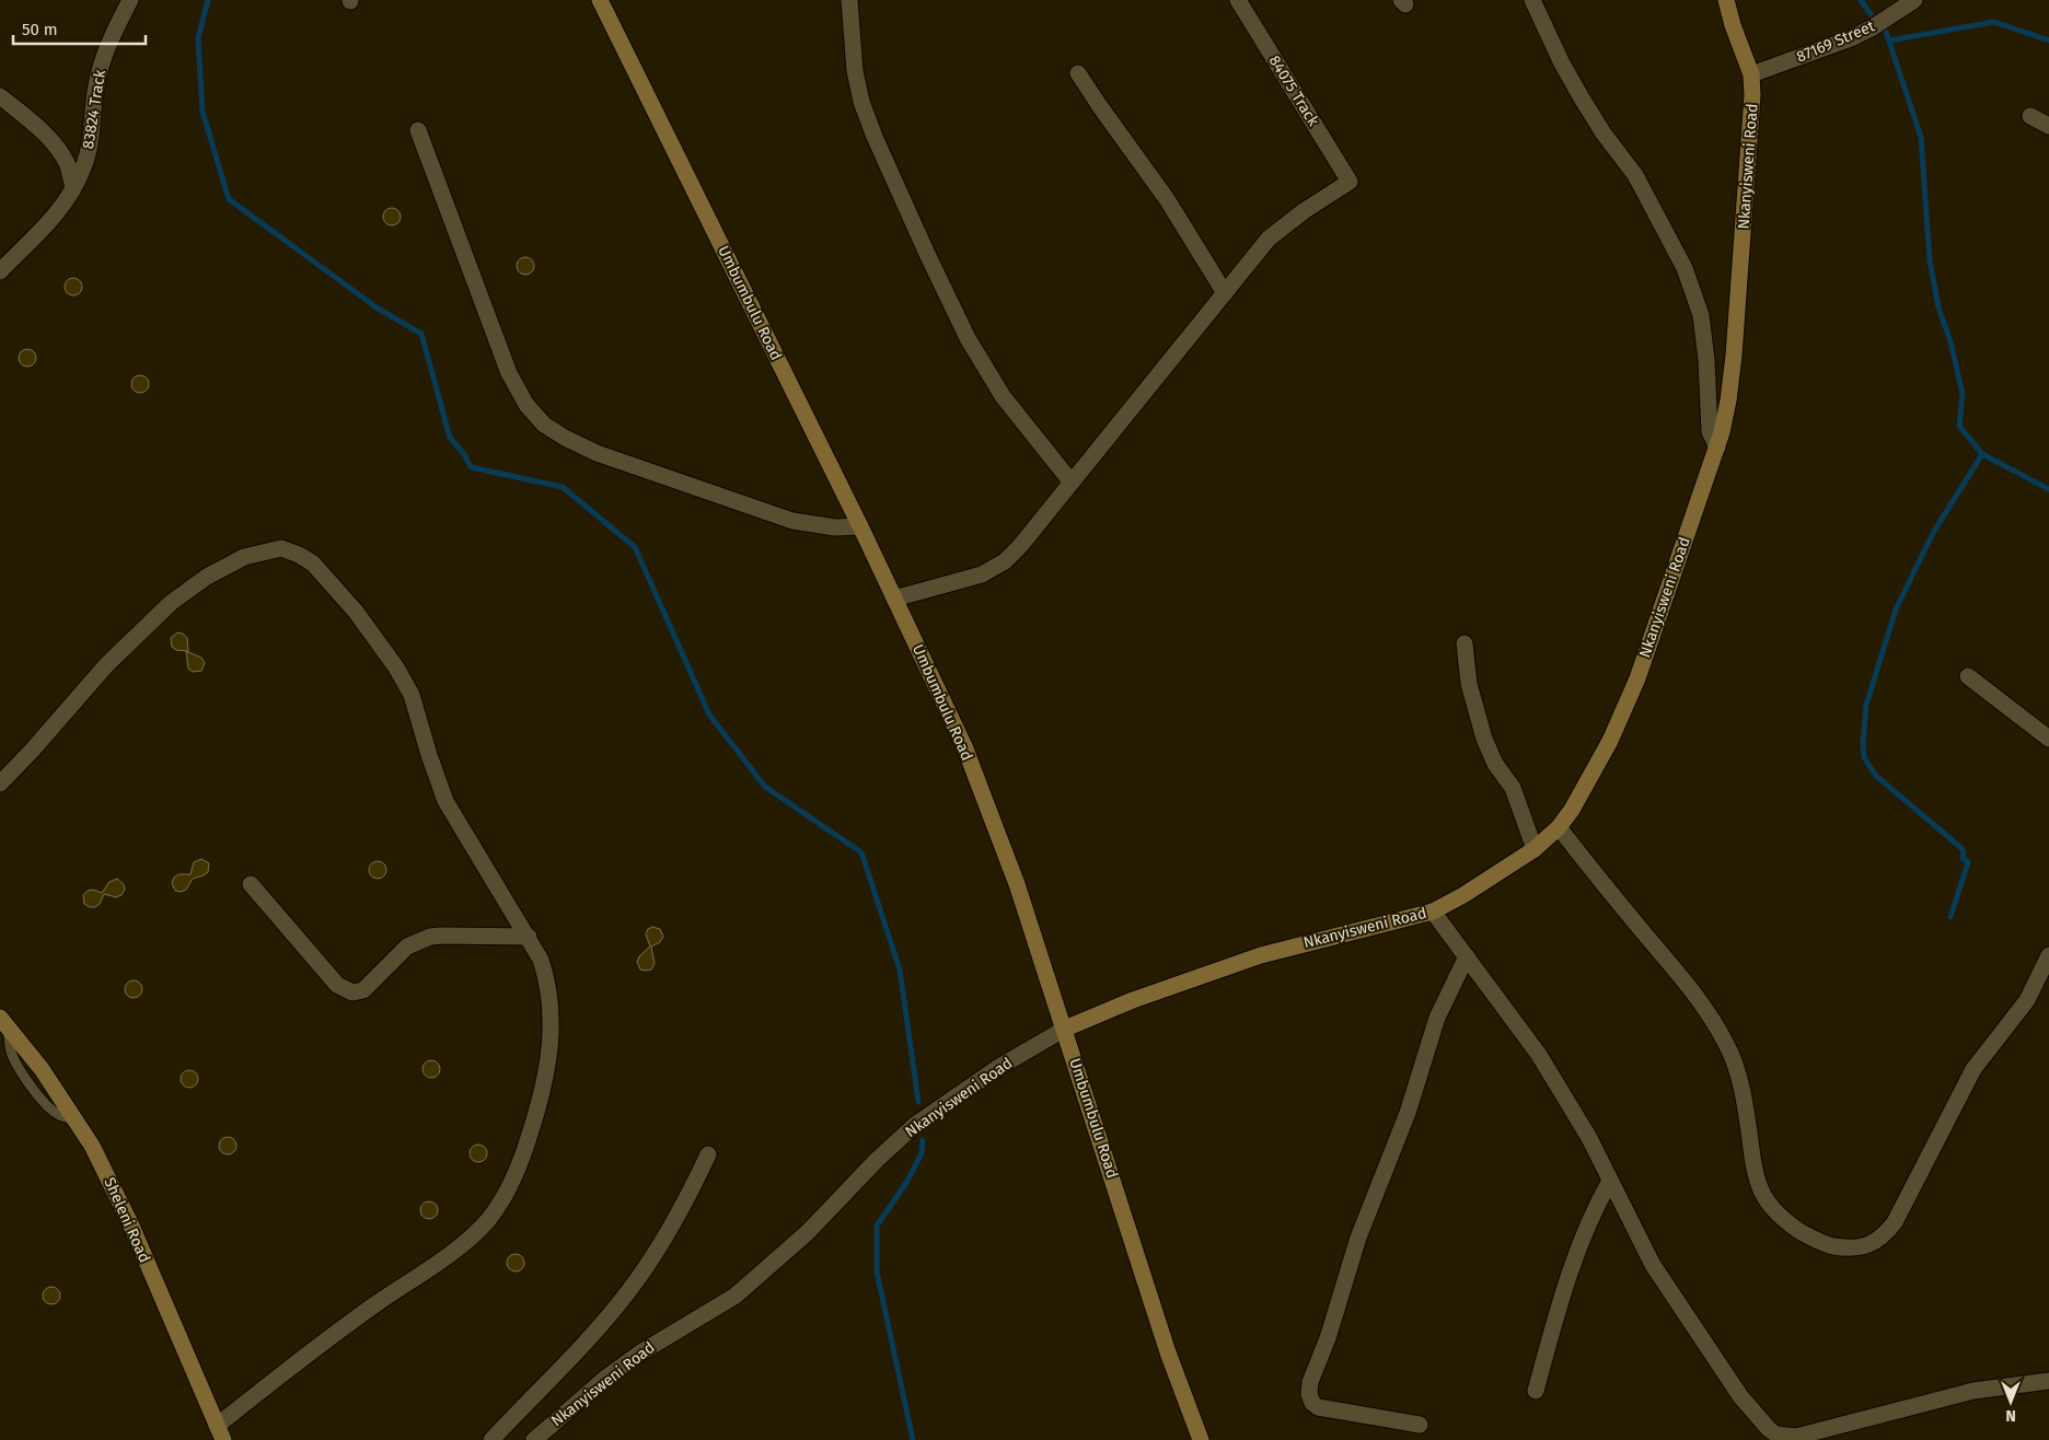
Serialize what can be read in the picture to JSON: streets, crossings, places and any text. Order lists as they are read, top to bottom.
{
  "streets": {
    "street": [
      "87169 Street",
      "84075 Track",
      "83824 Track",
      "Nkanyisweni Road",
      "Umbumbulu Road",
      "Sheleni Road"
    ]
  },
  "crossings": [
    ["87169 Street", "Nkanyisweni Road"],
    ["Nkanyisweni Road", "Umbumbulu Road"]
  ],
  "scale_bar": "50 m",
  "north": "bottom"
}
